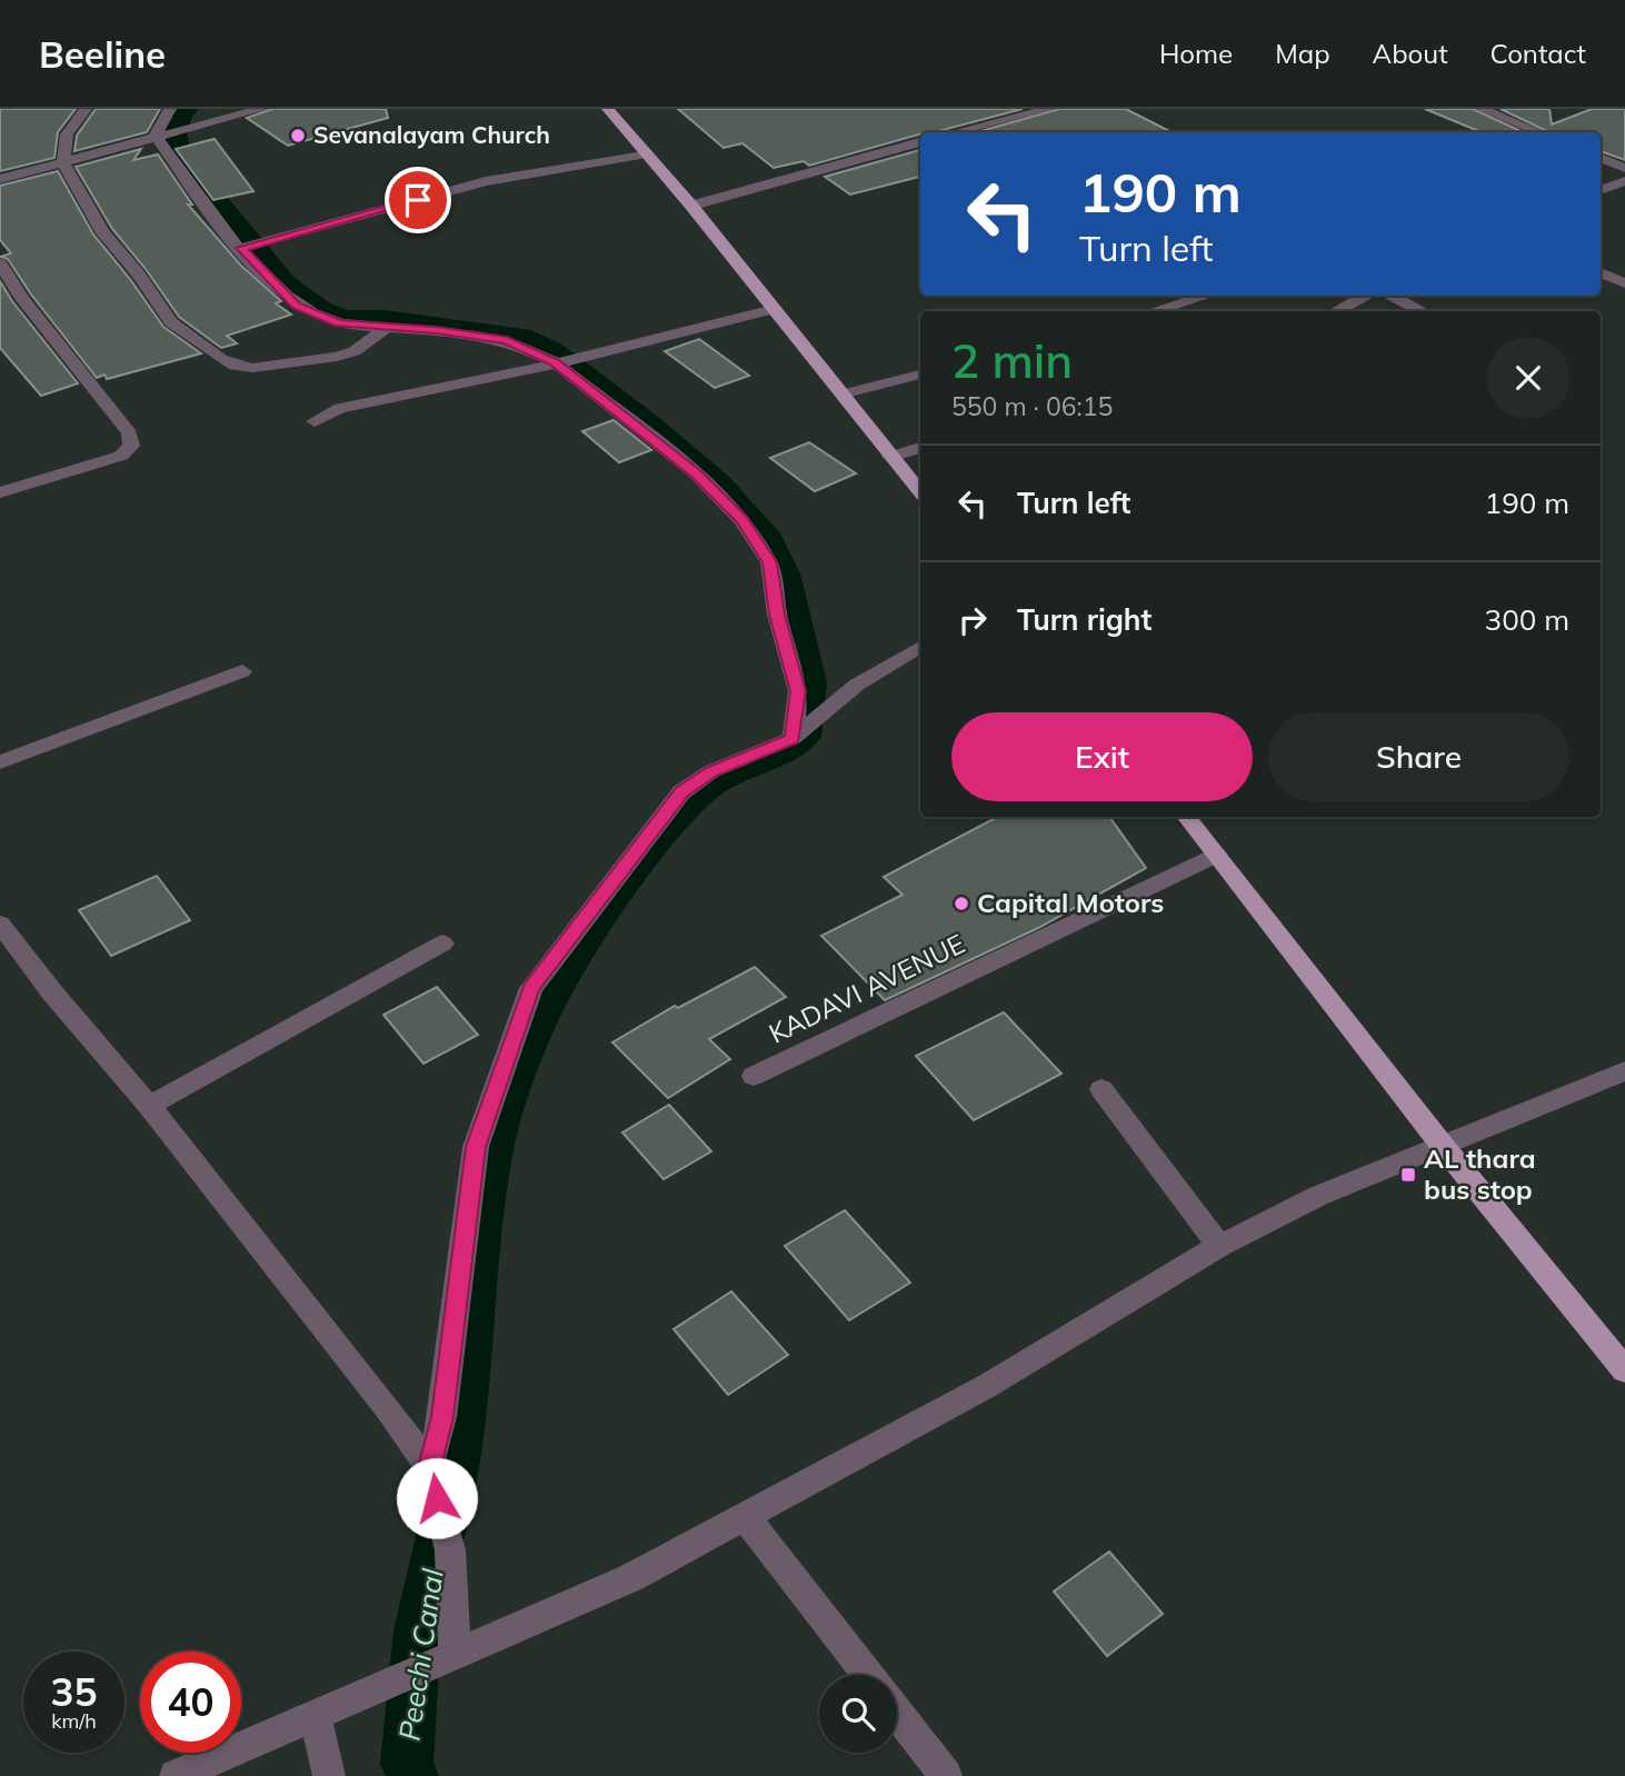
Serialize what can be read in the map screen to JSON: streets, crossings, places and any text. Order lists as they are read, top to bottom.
{
  "streets": {
    "street": ["KADAVI AVENUE"]
  },
  "water": ["Peechi Canal"],
  "places": {
    "other": ["Sevanalayam Church", "Capital Motors"],
    "transit": ["AL thara bus stop"]
  },
  "page": {
    "header": "Beeline",
    "nav": [
      "Home",
      "Map",
      "About",
      "Contact"
    ],
    "turn": ["190 m", "Turn left"],
    "heading": ["2 min", "550 m · 06:15"],
    "list": [
      {
        "name": "Turn left",
        "value": "190 m"
      },
      {
        "name": "Turn right",
        "value": "300 m"
      }
    ],
    "buttons": ["Exit", "Share"],
    "speed": "35 km/h",
    "limit": "40"
  }
}
